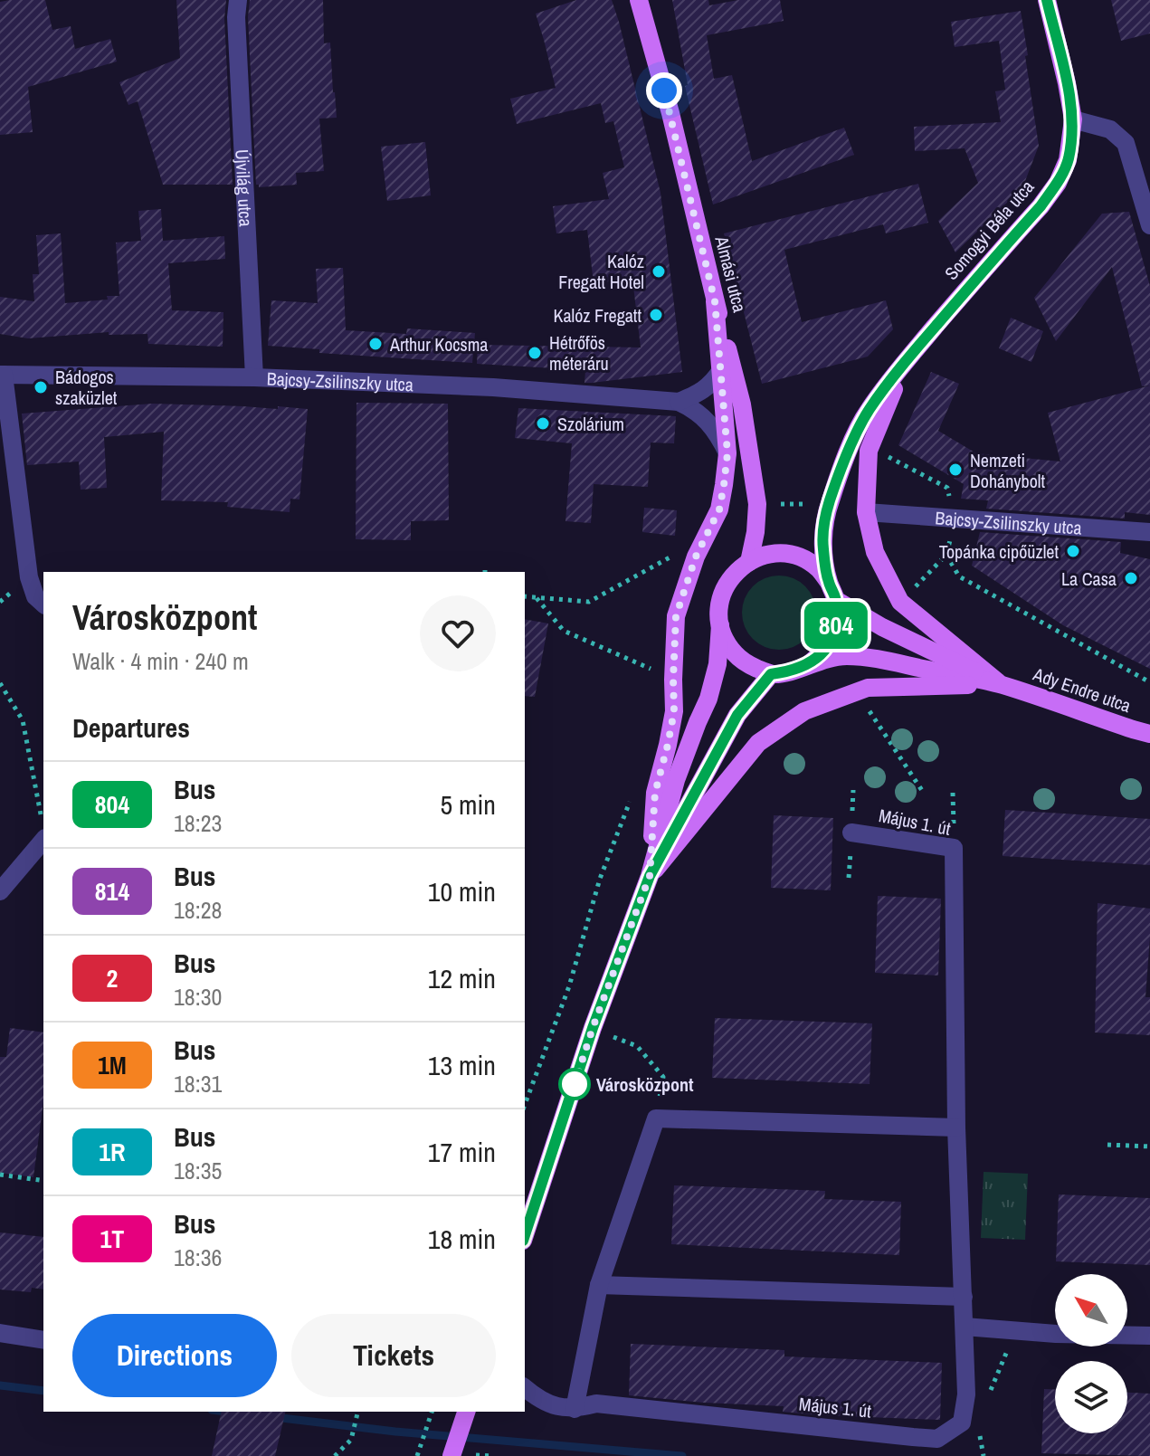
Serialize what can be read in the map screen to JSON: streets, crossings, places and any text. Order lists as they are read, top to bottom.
{
  "streets": {
    "main road": ["Somogyi Béla utca", "Almási utca", "Ady Endre utca"],
    "street": ["Újvilág utca", "Bajcsy-Zsilinszky utca", "Május 1. út"]
  },
  "crossings": [
    ["Újvilág utca", "Bajcsy-Zsilinszky utca"]
  ],
  "places": [
    "Kalóz Fregatt Hotel",
    "Kalóz Fregatt",
    "Arthur Kocsma",
    "Hétrőfös méteráru",
    "Bádogos szaküzlet",
    "Szolárium",
    "Nemzeti Dohánybolt",
    "Topánka cipőüzlet",
    "La Casa",
    "Városközpont"
  ],
  "lines": ["bus line 804"],
  "north": "top left",
  "page": {
    "on_map": "804",
    "heading": [
      ["Városközpont", "Walk · 4 min · 240 m"],
      "Departures"
    ],
    "list": [
      {
        "mark": "804",
        "name": "Bus",
        "note": "18:23",
        "value": "5 min"
      },
      {
        "mark": "814",
        "name": "Bus",
        "note": "18:28",
        "value": "10 min"
      },
      {
        "mark": "2",
        "name": "Bus",
        "note": "18:30",
        "value": "12 min"
      },
      {
        "mark": "1M",
        "name": "Bus",
        "note": "18:31",
        "value": "13 min"
      },
      {
        "mark": "1R",
        "name": "Bus",
        "note": "18:35",
        "value": "17 min"
      },
      {
        "mark": "1T",
        "name": "Bus",
        "note": "18:36",
        "value": "18 min"
      }
    ],
    "buttons": ["Directions", "Tickets"]
  }
}
